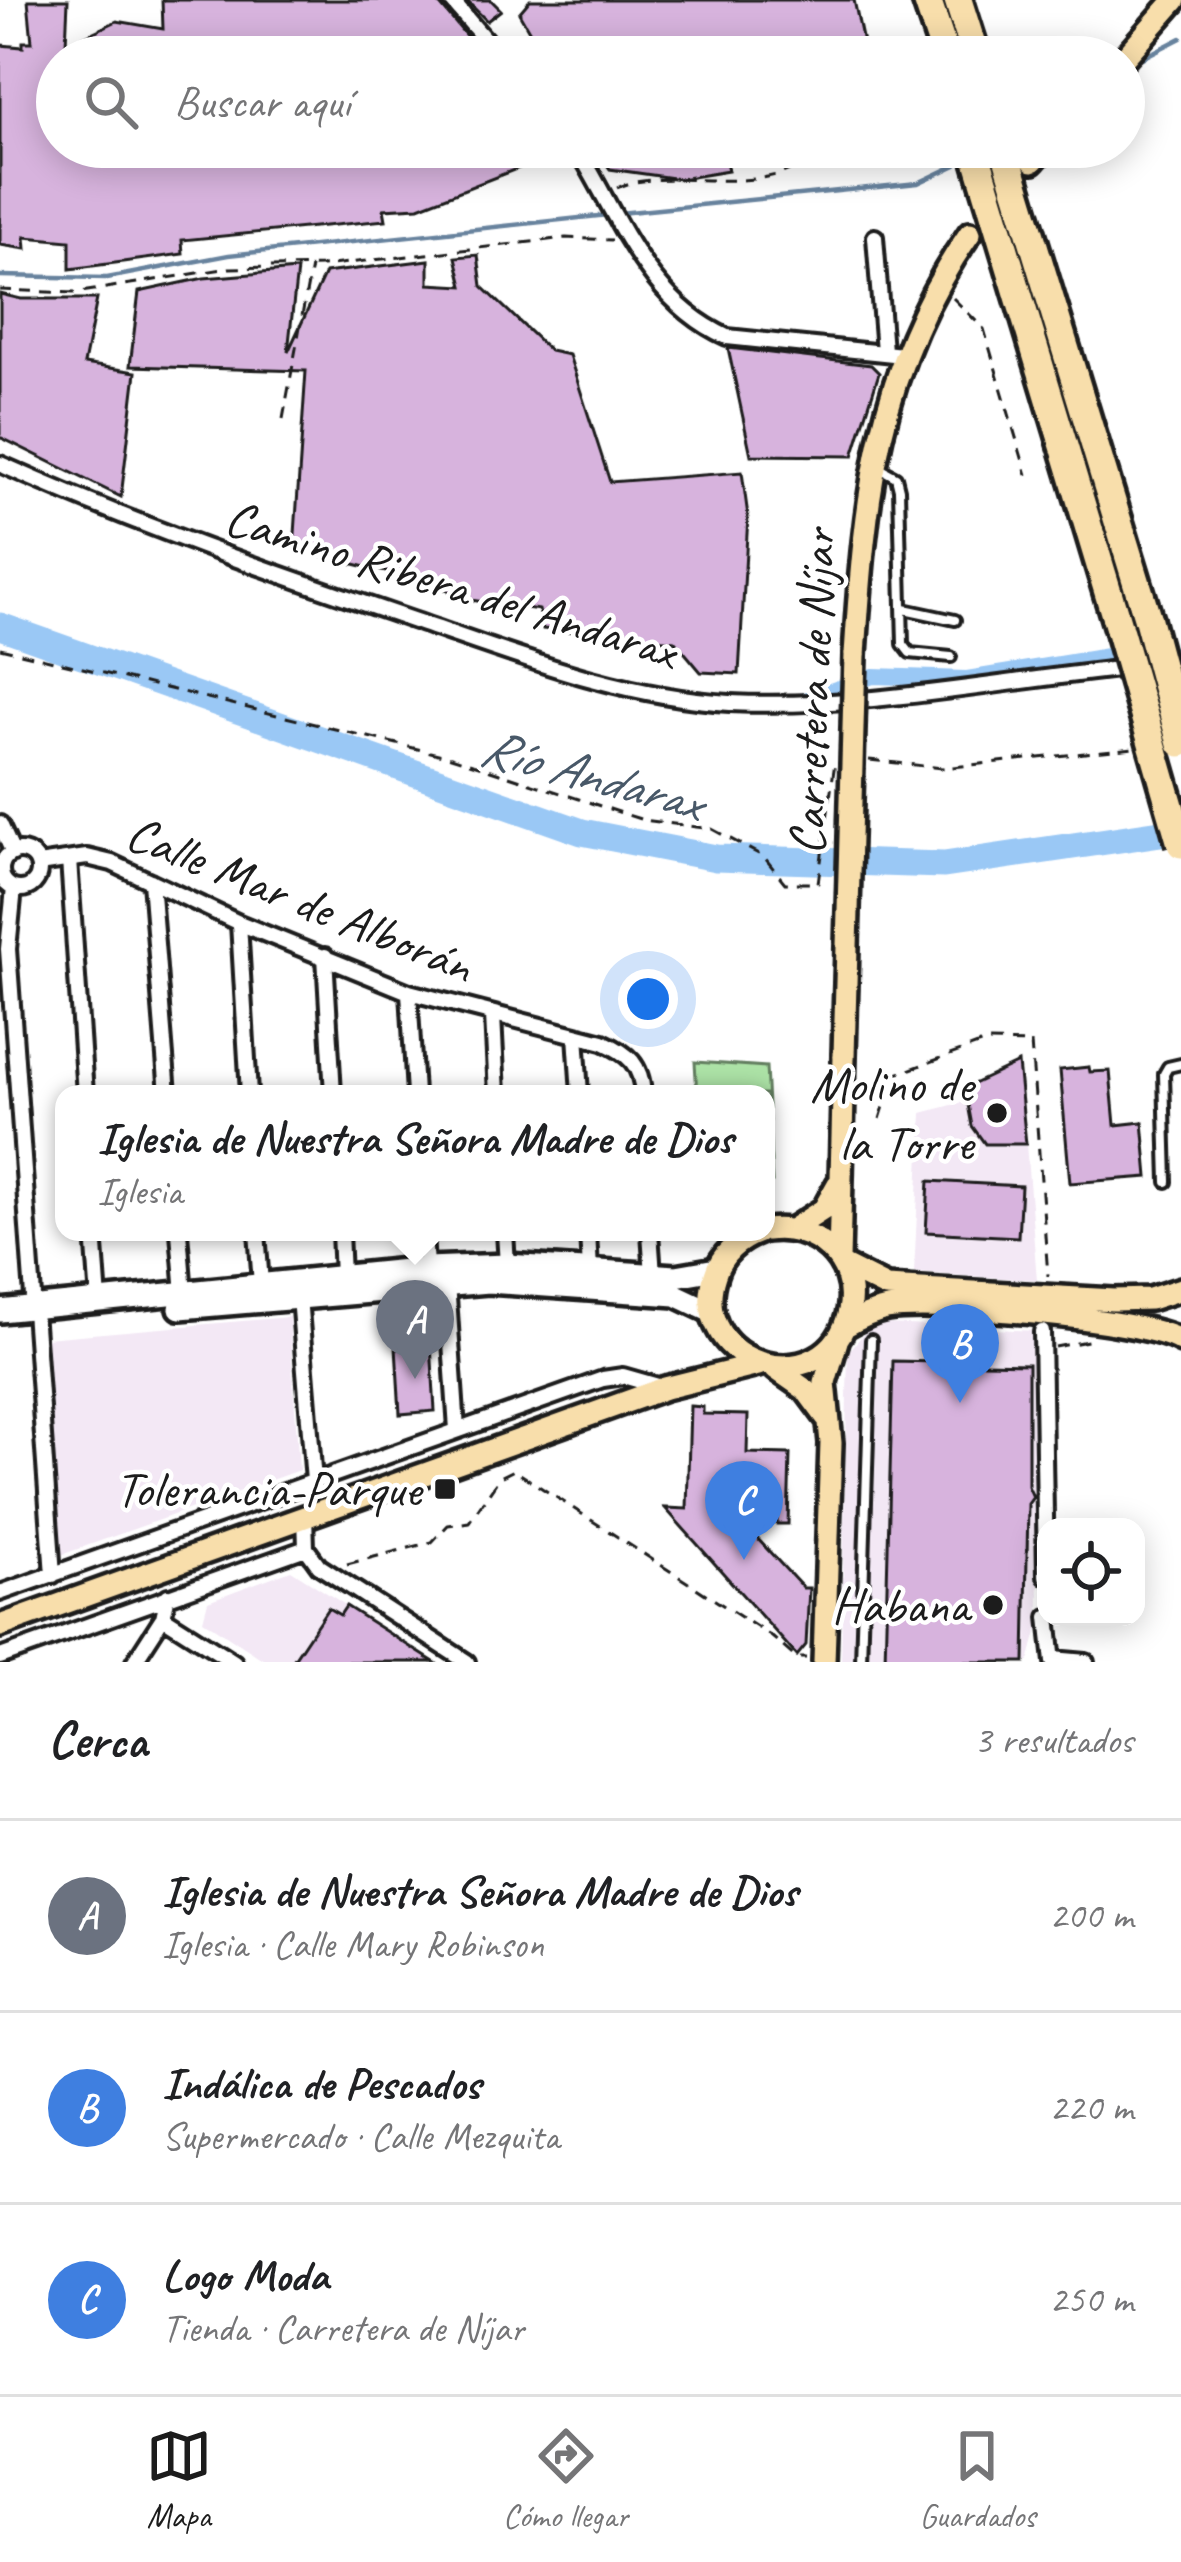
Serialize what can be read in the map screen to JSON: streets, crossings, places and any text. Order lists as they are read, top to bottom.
{
  "streets": {
    "main road": ["Carretera de Níjar"],
    "street": ["Camino Ribera del Andarax", "Calle Mar de Alborán"]
  },
  "water": ["Río Andarax"],
  "places": {
    "other": ["Molino de la Torre", "Habana"],
    "transit": ["Tolerancia-Parque"]
  },
  "page": {
    "search": "Buscar aquí",
    "popup": ["Iglesia de Nuestra Señora Madre de Dios", "Iglesia"],
    "pins": ["A", "B", "C"],
    "heading": ["Cerca", "3 resultados"],
    "list": [
      {
        "mark": "A",
        "name": "Iglesia de Nuestra Señora Madre de Dios",
        "note": "Iglesia · Calle Mary Robinson",
        "value": "200 m"
      },
      {
        "mark": "B",
        "name": "Indálica de Pescados",
        "note": "Supermercado · Calle Mezquita",
        "value": "220 m"
      },
      {
        "mark": "C",
        "name": "Logo Moda",
        "note": "Tienda · Carretera de Níjar",
        "value": "250 m"
      }
    ],
    "nav": ["Mapa", "Cómo llegar", "Guardados"]
  }
}
